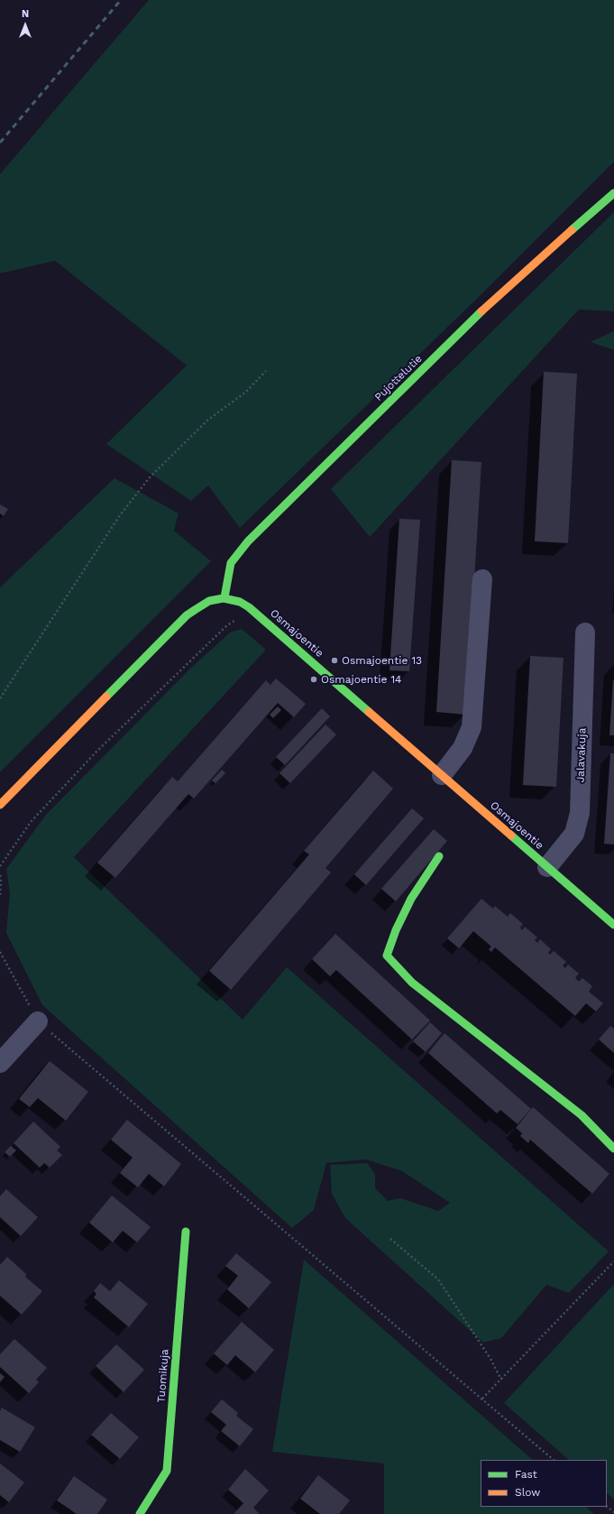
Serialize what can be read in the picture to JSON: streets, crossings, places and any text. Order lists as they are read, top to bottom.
{
  "streets": {
    "street": [
      "Pujottelutie",
      "Osmajoentie",
      "Jalavakuja",
      "Tuomikuja"
    ]
  },
  "crossings": [
    ["Pujottelutie", "Osmajoentie"],
    ["Osmajoentie", "Jalavakuja"]
  ],
  "places": ["Osmajoentie 13", "Osmajoentie 14"],
  "legend": ["Fast", "Slow"],
  "north": "top"
}
